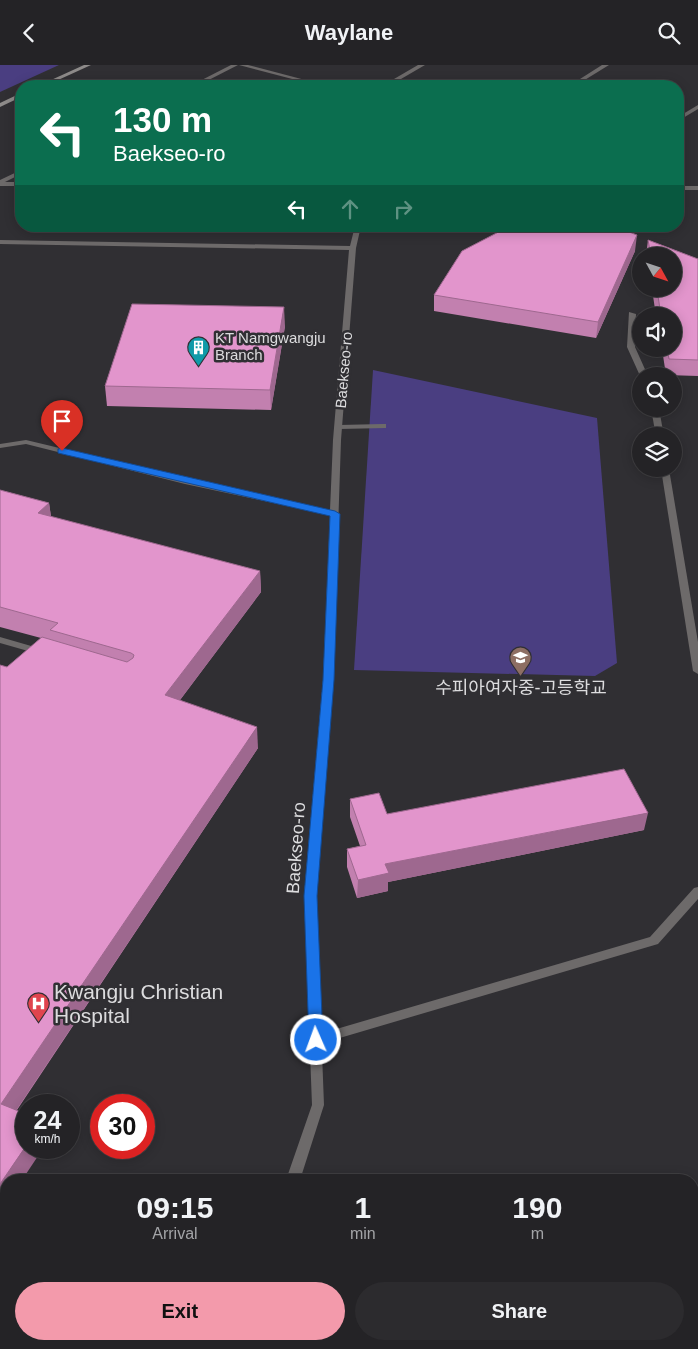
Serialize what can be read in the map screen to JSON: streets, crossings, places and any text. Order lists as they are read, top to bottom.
{
  "streets": {
    "street": ["Baekseo-ro"]
  },
  "places": {
    "building": ["KT Namgwangju Branch"],
    "school or university": ["수피아여자중-고등학교"],
    "hospital": ["Kwangju Christian Hospital"]
  },
  "north": "bottom right",
  "page": {
    "header": "Waylane",
    "turn": ["130 m", "Baekseo-ro"],
    "speed": "24 km/h",
    "limit": "30",
    "eta": [
      "09:15",
      "Arrival",
      "1",
      "min",
      "190",
      "m"
    ],
    "buttons": ["Exit", "Share"]
  }
}
